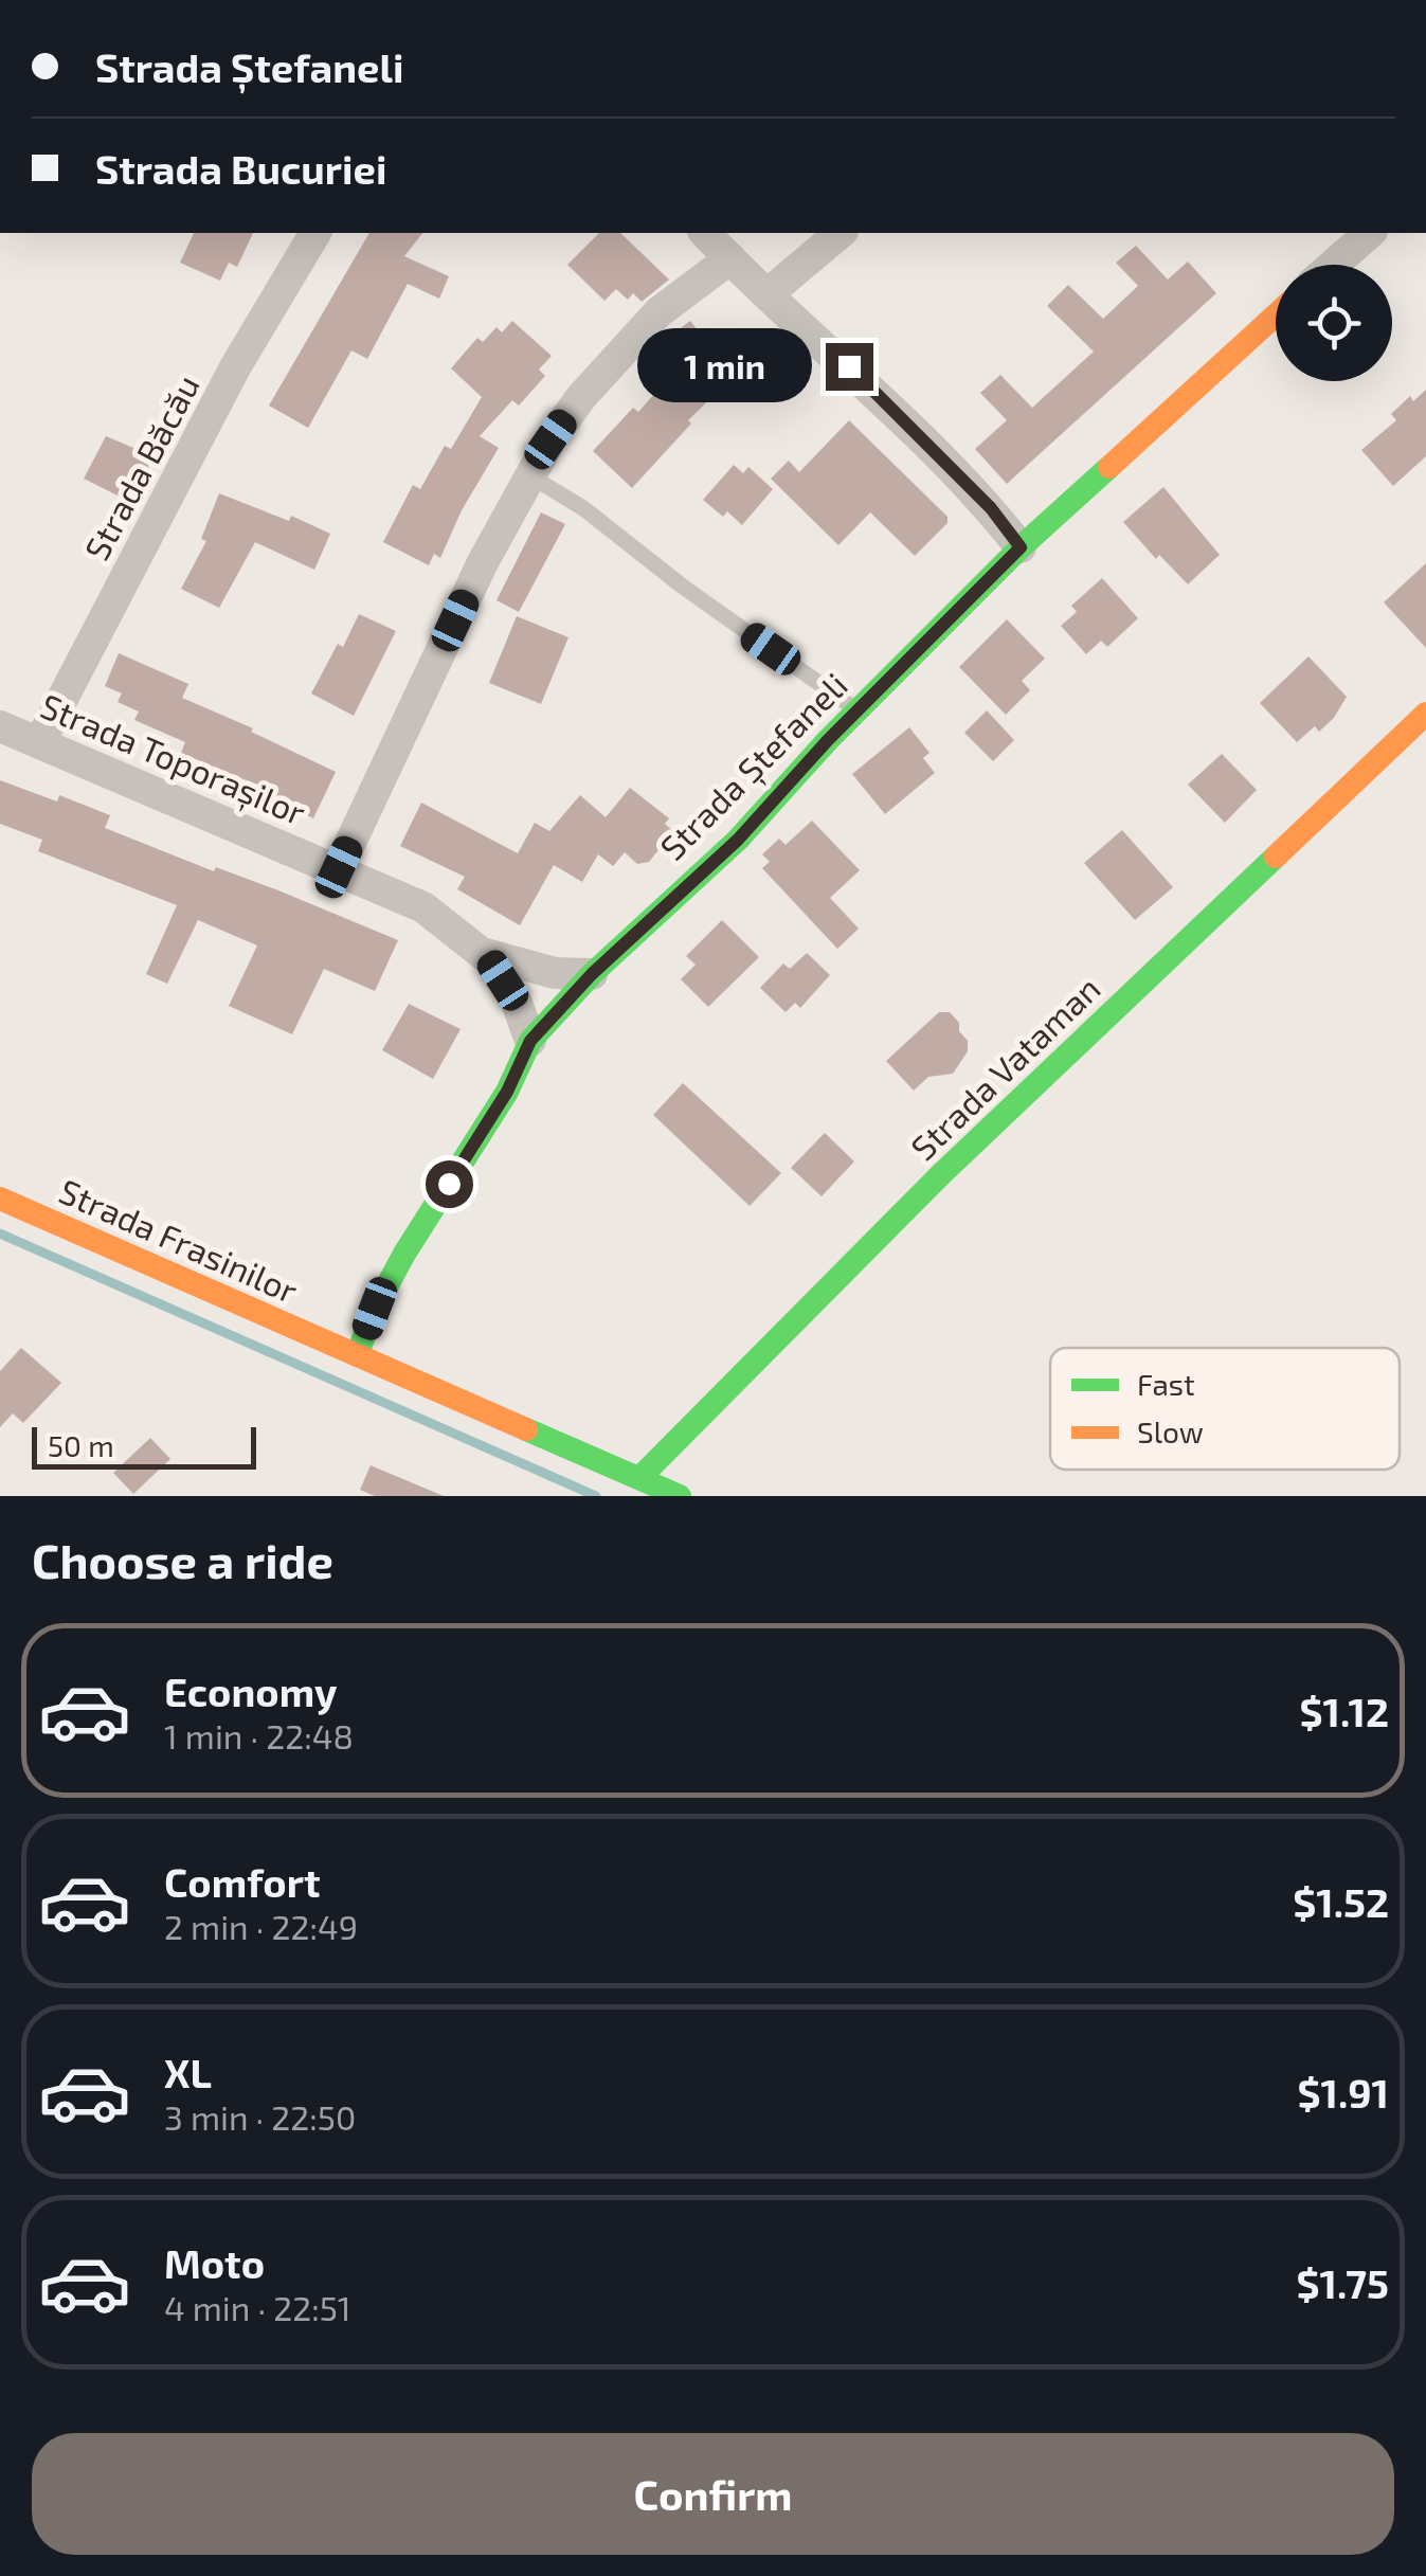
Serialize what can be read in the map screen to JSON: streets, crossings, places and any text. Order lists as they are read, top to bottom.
{
  "streets": {
    "street": [
      "Strada Băcău",
      "Strada Toporașilor",
      "Strada Ștefaneli",
      "Strada Vataman",
      "Strada Frasinilor"
    ]
  },
  "crossings": [
    ["Strada Băcău", "Strada Toporașilor"],
    ["Strada Toporașilor", "Strada Ștefaneli"],
    ["Strada Ștefaneli", "Strada Frasinilor"],
    ["Strada Vataman", "Strada Frasinilor"]
  ],
  "legend": ["Fast", "Slow"],
  "scale_bar": "50 m",
  "page": {
    "banner": ["Strada Ștefaneli", "Strada Bucuriei"],
    "bubble": "1 min",
    "scale": "50 m",
    "heading": "Choose a ride",
    "list": [
      {
        "name": "Economy",
        "note": "1 min · 22:48",
        "value": "$1.12"
      },
      {
        "name": "Comfort",
        "note": "2 min · 22:49",
        "value": "$1.52"
      },
      {
        "name": "XL",
        "note": "3 min · 22:50",
        "value": "$1.91"
      },
      {
        "name": "Moto",
        "note": "4 min · 22:51",
        "value": "$1.75"
      }
    ],
    "buttons": "Confirm"
  }
}
